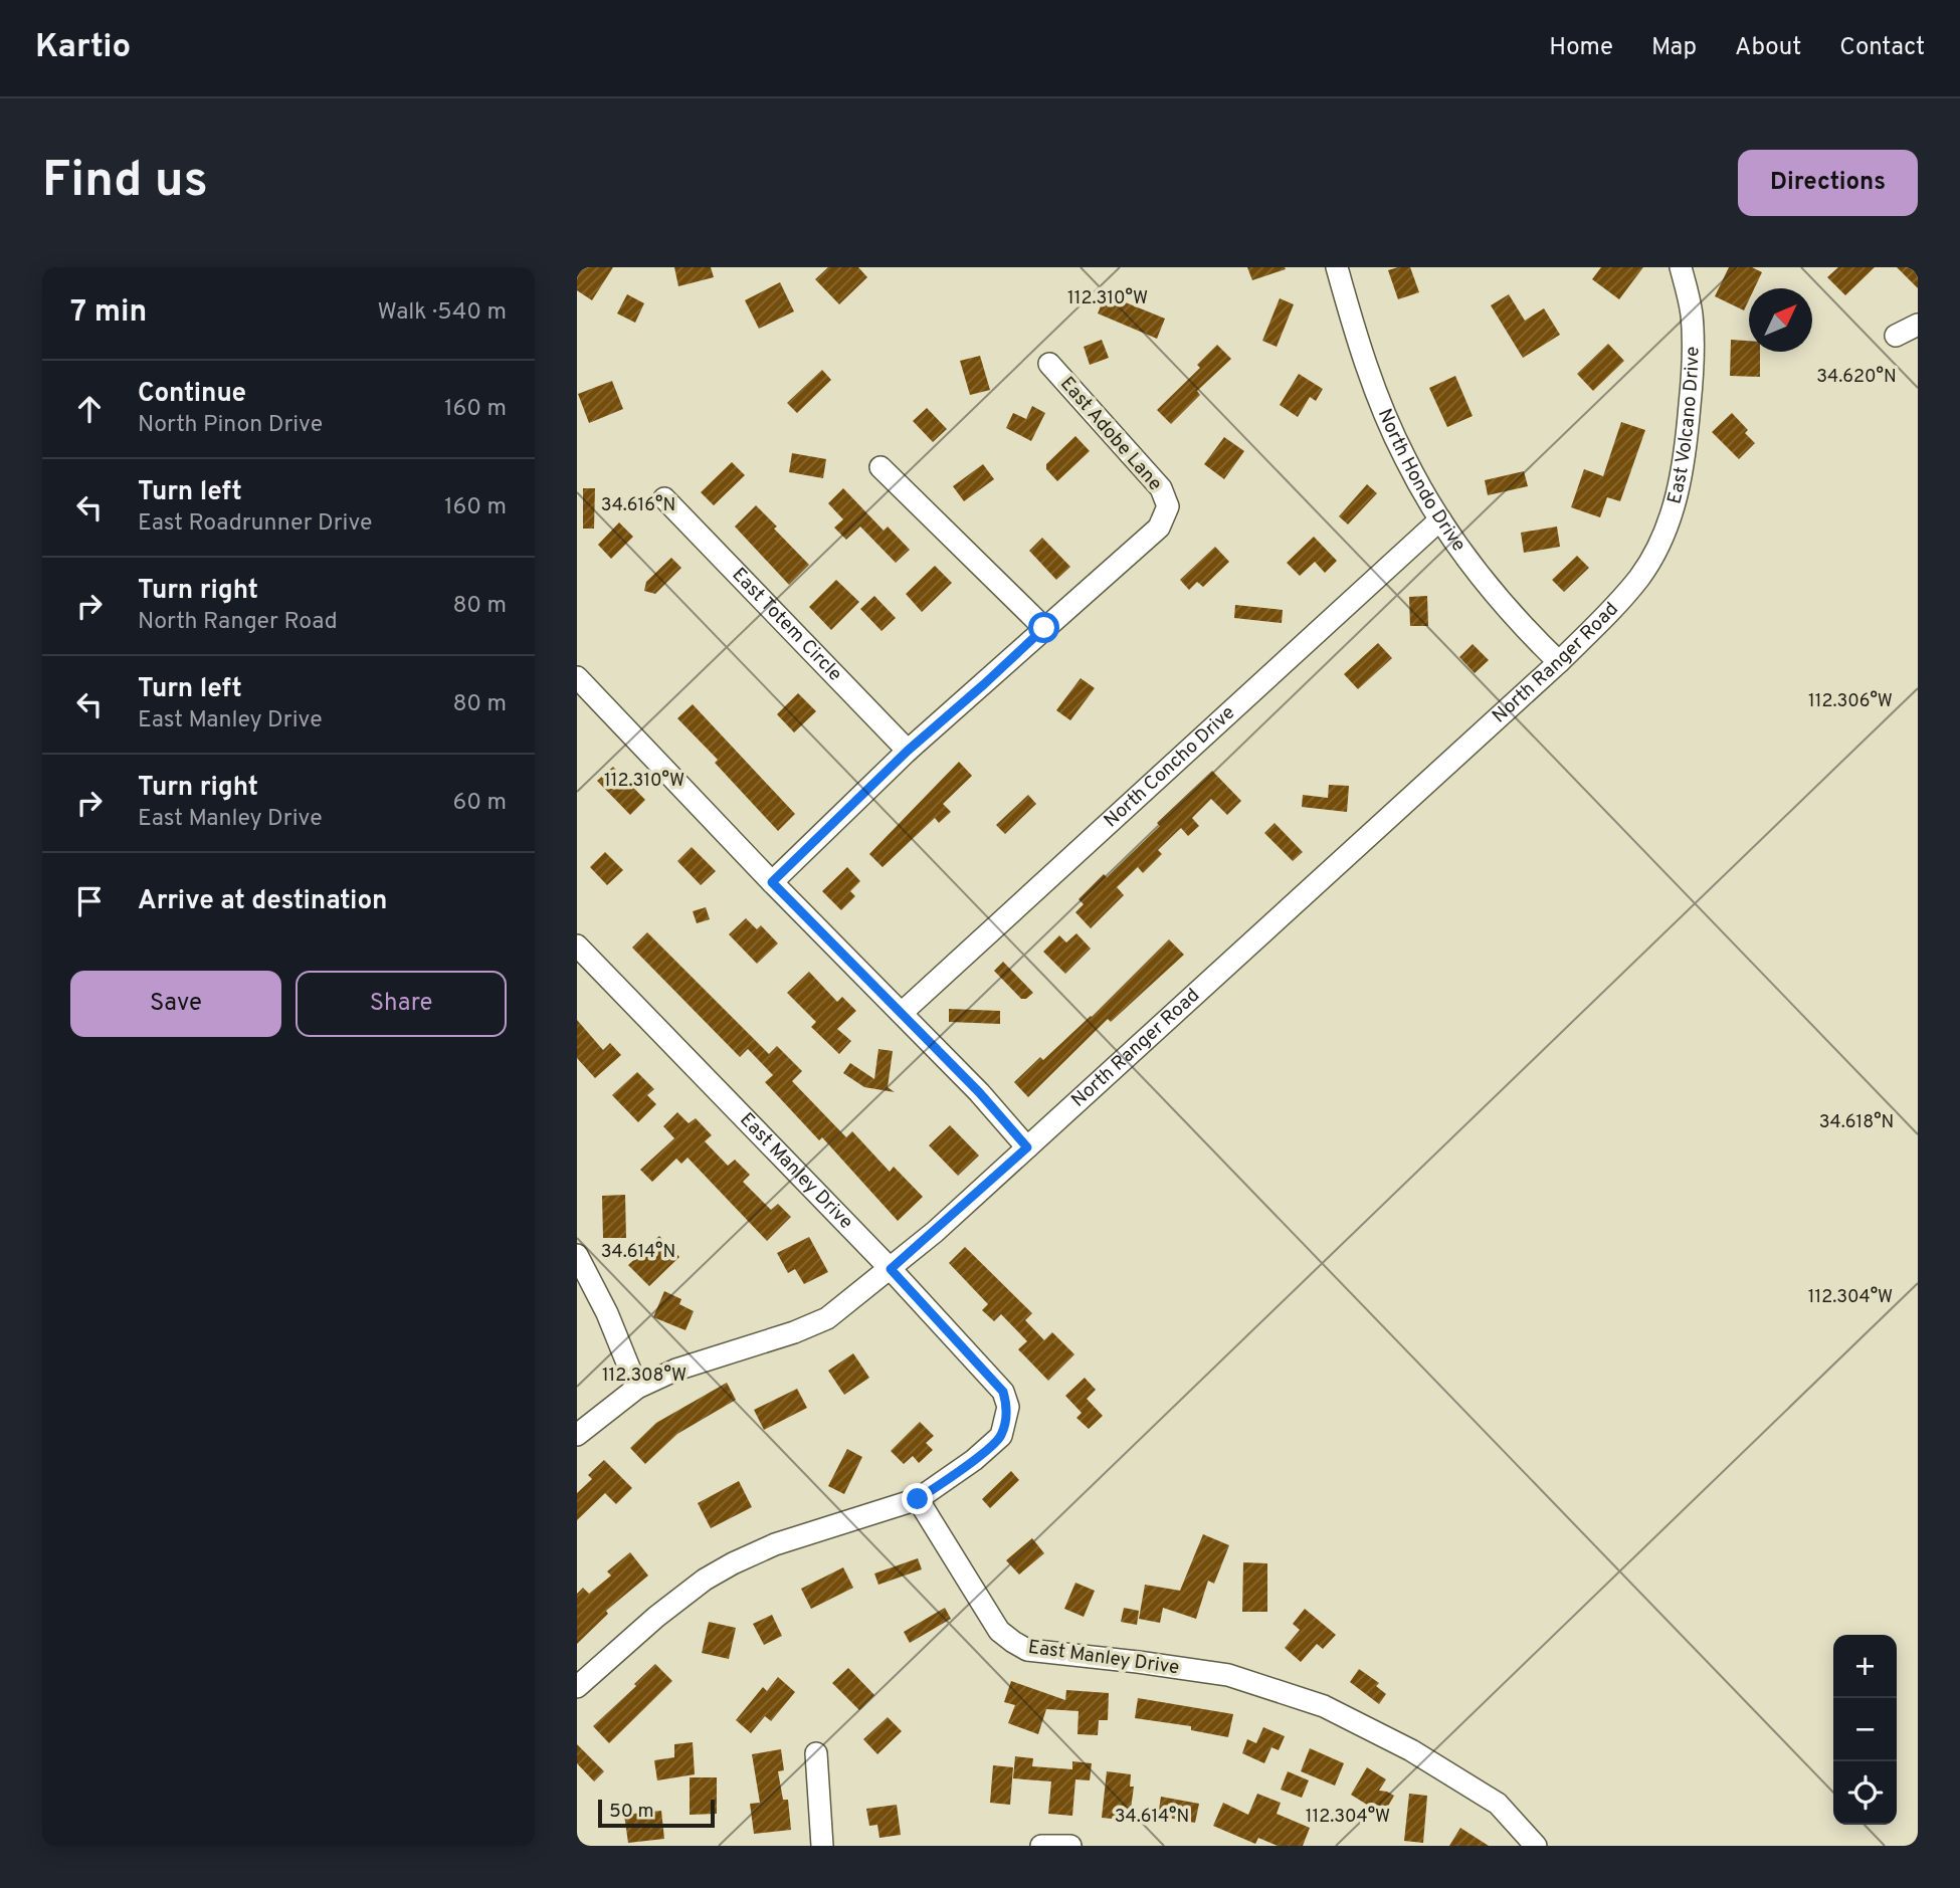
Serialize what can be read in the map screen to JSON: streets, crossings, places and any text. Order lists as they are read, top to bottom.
{
  "streets": {
    "street": [
      "East Volcano Drive",
      "East Adobe Lane",
      "North Hondo Drive",
      "East Totem Circle",
      "North Ranger Road",
      "North Concho Drive",
      "East Manley Drive"
    ]
  },
  "crossings": [
    ["East Volcano Drive", "North Ranger Road"],
    ["North Hondo Drive", "North Ranger Road"],
    ["North Hondo Drive", "North Concho Drive"],
    ["North Ranger Road", "East Manley Drive"]
  ],
  "scale_bar": "50 m",
  "north": "top right",
  "page": {
    "header": "Kartio",
    "nav": [
      "Home",
      "Map",
      "About",
      "Contact"
    ],
    "buttons": [
      "Directions",
      ["Save", "Share"]
    ],
    "title": "Find us",
    "heading": ["7 min", "Walk · 540 m"],
    "list": [
      ["Continue", "North Pinon Drive", "160 m"],
      ["Turn left", "East Roadrunner Drive", "160 m"],
      ["Turn right", "North Ranger Road", "80 m"],
      ["Turn left", "East Manley Drive", "80 m"],
      ["Turn right", "East Manley Drive", "60 m"],
      "Arrive at destination"
    ],
    "map_buttons": ["+", "−"],
    "scale": "50 m"
  },
  "coordinates": [
    "112.310°W",
    "34.620°N",
    "34.616°N",
    "112.306°W",
    "34.618°N",
    "34.614°N",
    "112.304°W",
    "112.308°W"
  ]
}
